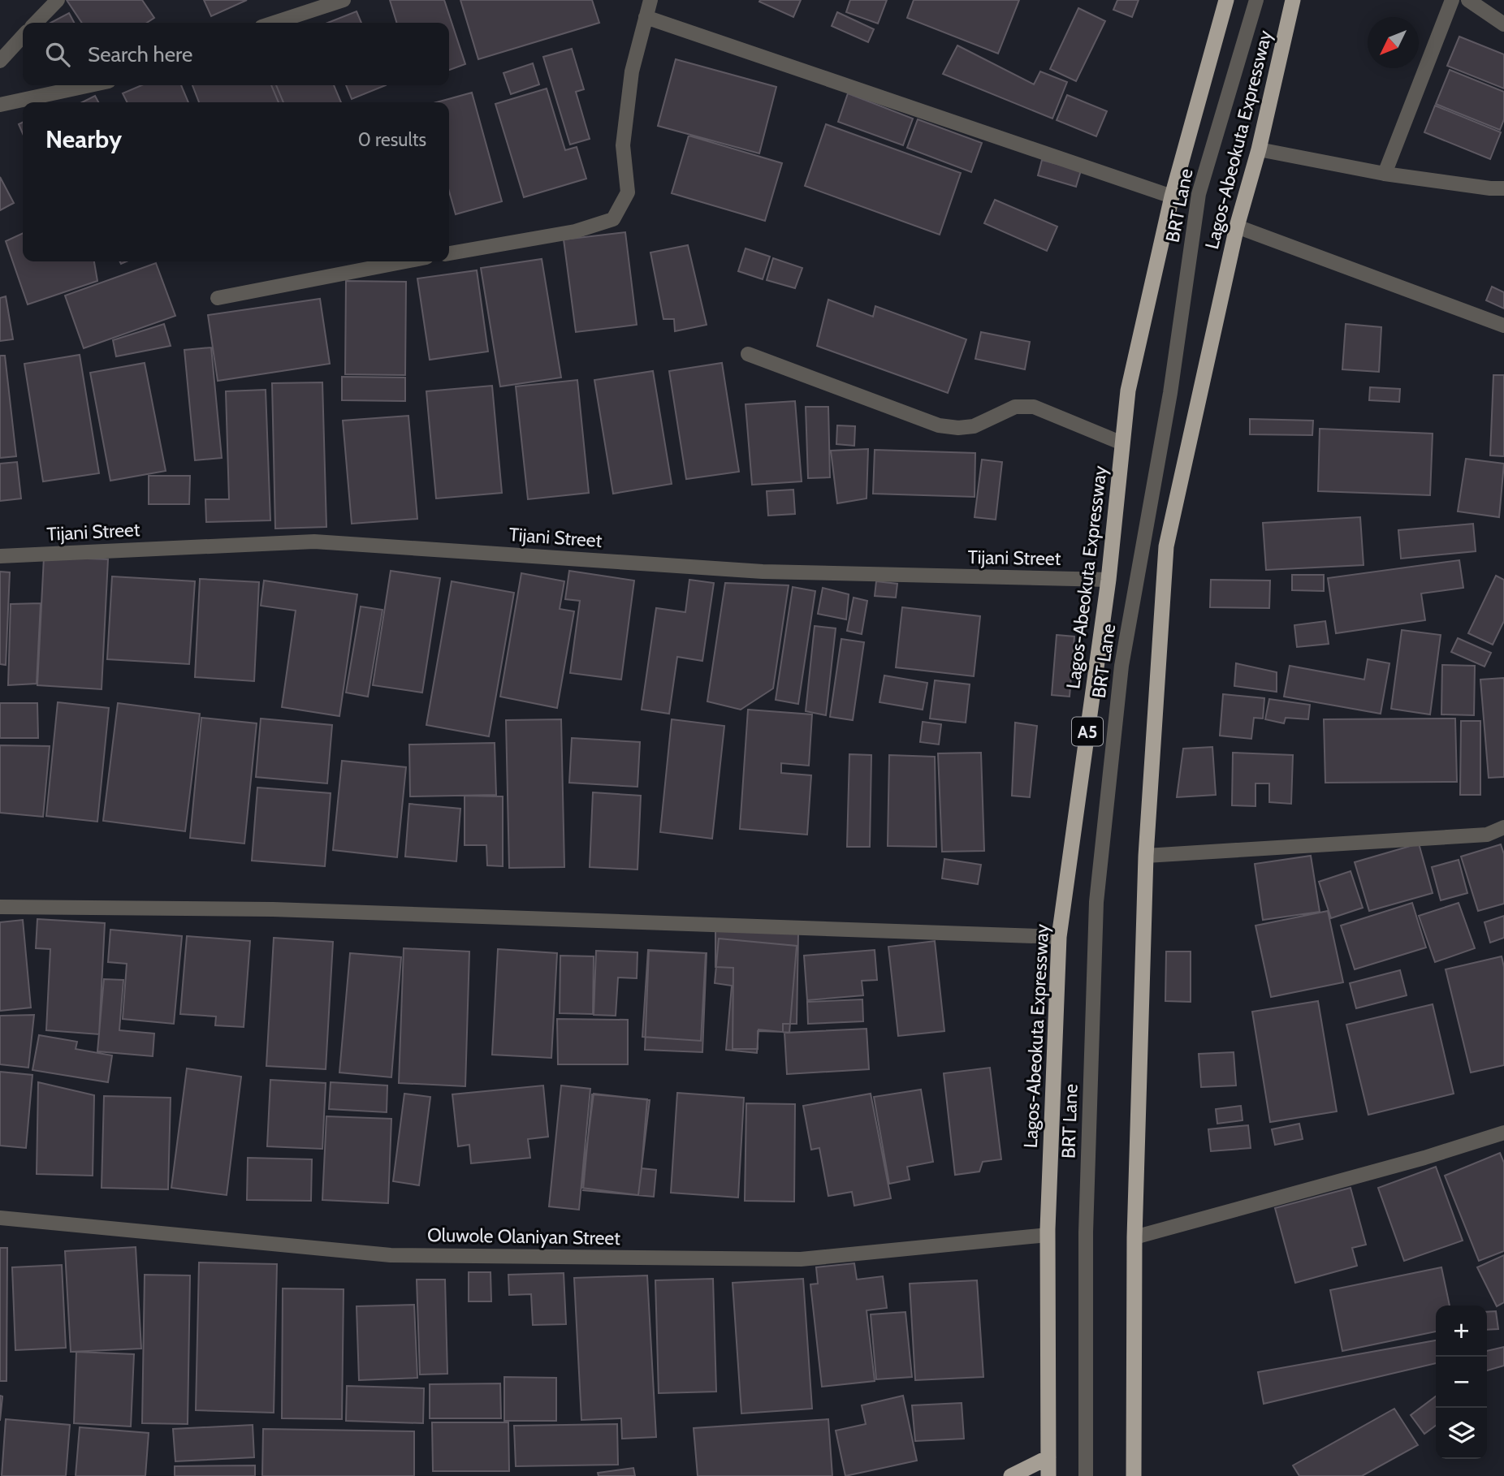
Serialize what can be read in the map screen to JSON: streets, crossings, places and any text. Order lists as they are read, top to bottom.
{
  "streets": {
    "highway": ["Lagos-Abeokuta Expressway", "A5"],
    "street": ["BRT Lane", "Tijani Street", "Oluwole Olaniyan Street"]
  },
  "crossings": [
    ["Lagos-Abeokuta Expressway", "Tijani Street"],
    ["Lagos-Abeokuta Expressway", "Oluwole Olaniyan Street"]
  ],
  "north": "bottom left",
  "page": {
    "search": "Search here",
    "heading": ["Nearby", "0 results"],
    "map_buttons": ["+", "−"]
  }
}
